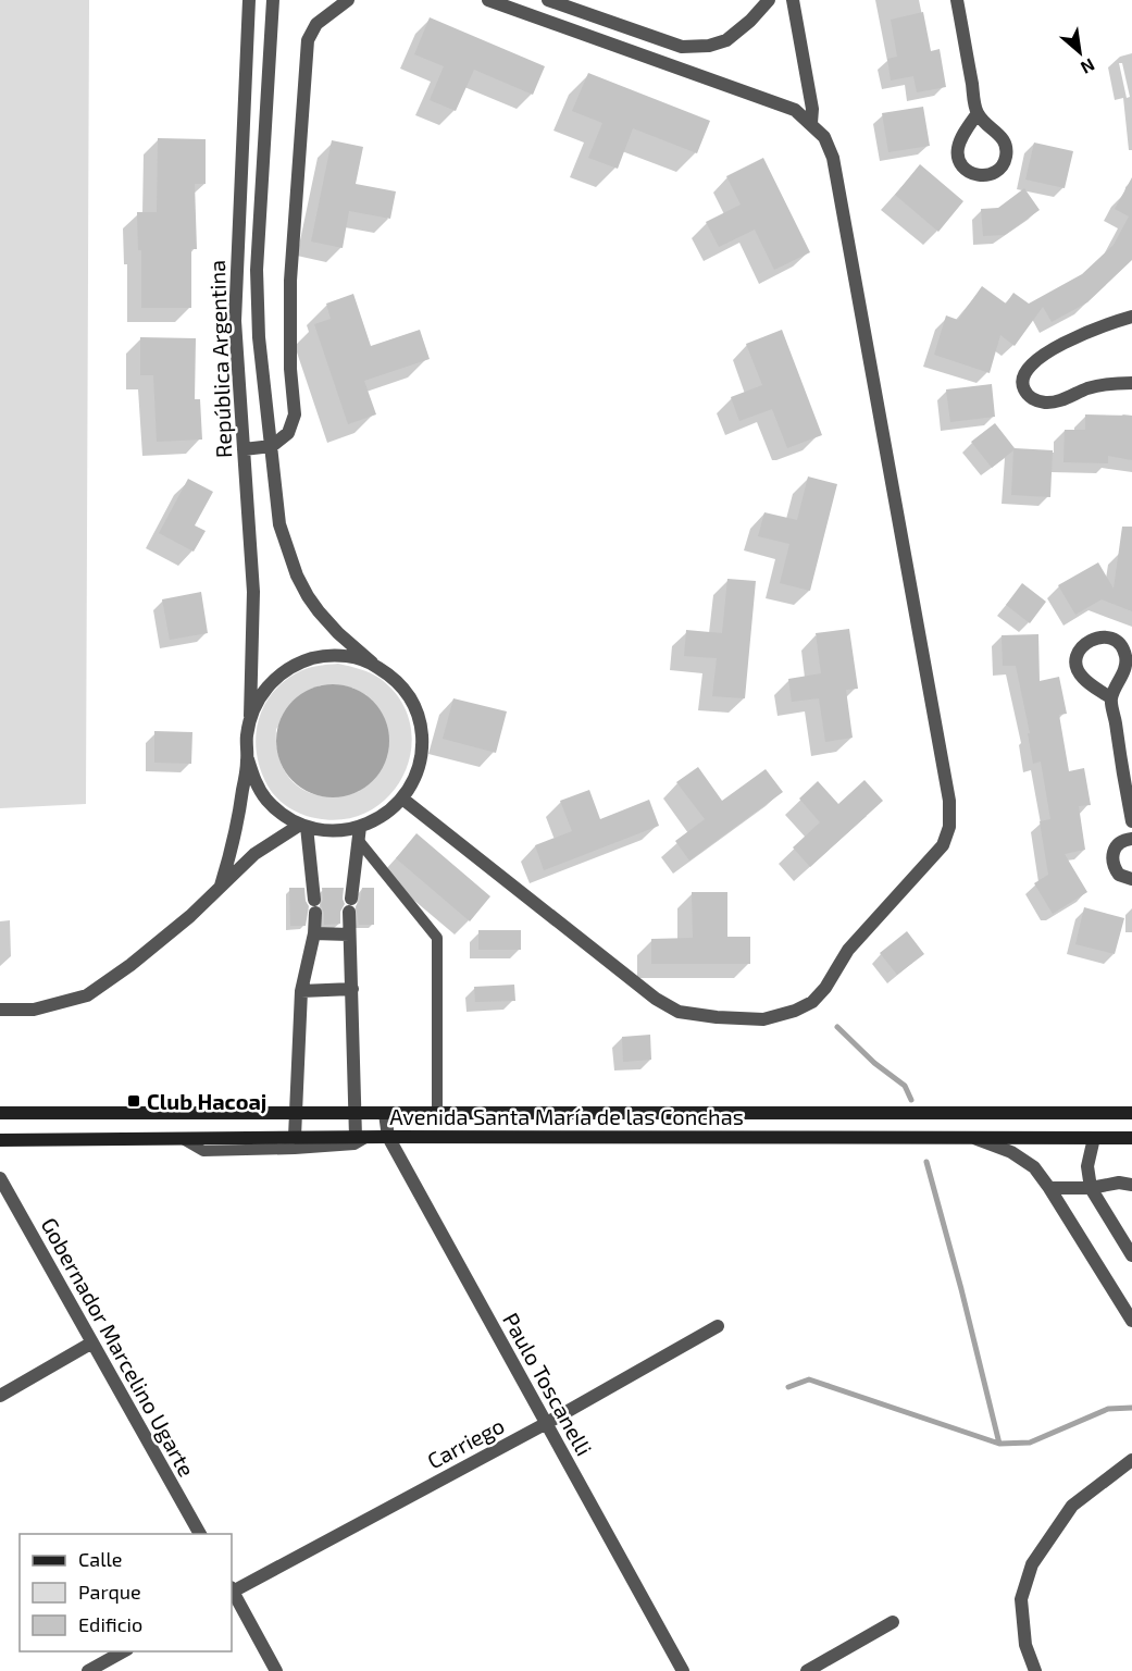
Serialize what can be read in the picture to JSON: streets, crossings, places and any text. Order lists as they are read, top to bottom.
{
  "streets": {
    "main road": ["Avenida Santa María de las Conchas"],
    "street": [
      "República Argentina",
      "Gobernador Marcelino Ugarte",
      "Paulo Toscanelli",
      "Carriego"
    ]
  },
  "crossings": [
    ["Avenida Santa María de las Conchas", "Paulo Toscanelli"],
    ["Paulo Toscanelli", "Carriego"]
  ],
  "places": {
    "transit": ["Club Hacoaj"]
  },
  "legend": ["Calle", "Parque", "Edificio"],
  "north": "bottom right"
}
